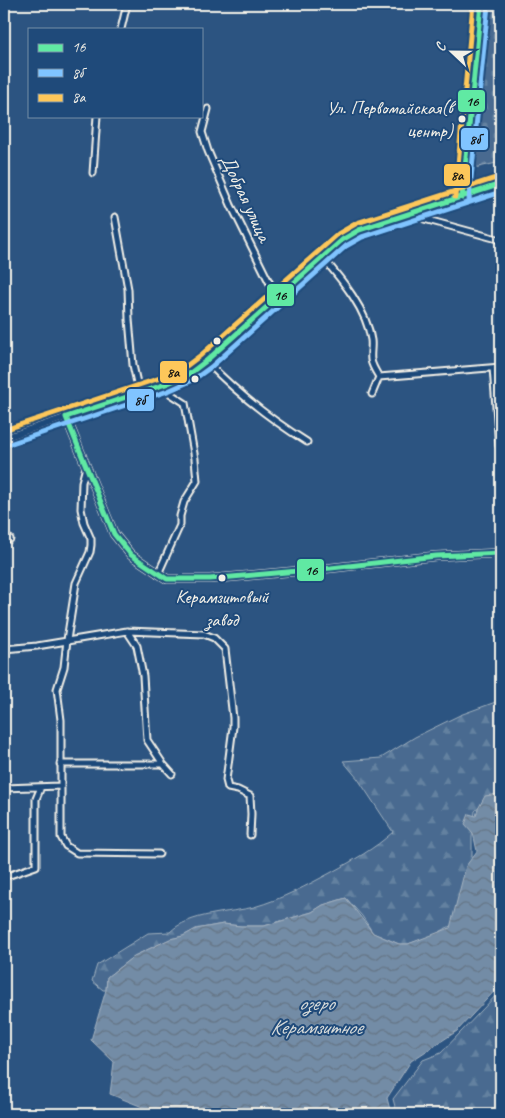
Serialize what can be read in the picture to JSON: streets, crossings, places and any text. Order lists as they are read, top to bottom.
{
  "streets": {
    "street": ["Добрая улица"]
  },
  "water": ["озеро Керамзитное"],
  "places": ["Ул. Первомайская(в центр)", "Керамзитовый завод"],
  "lines": ["transit line 16", "transit line 8а", "transit line 8б"],
  "legend": ["16", "8б", "8а"],
  "north": "left"
}
